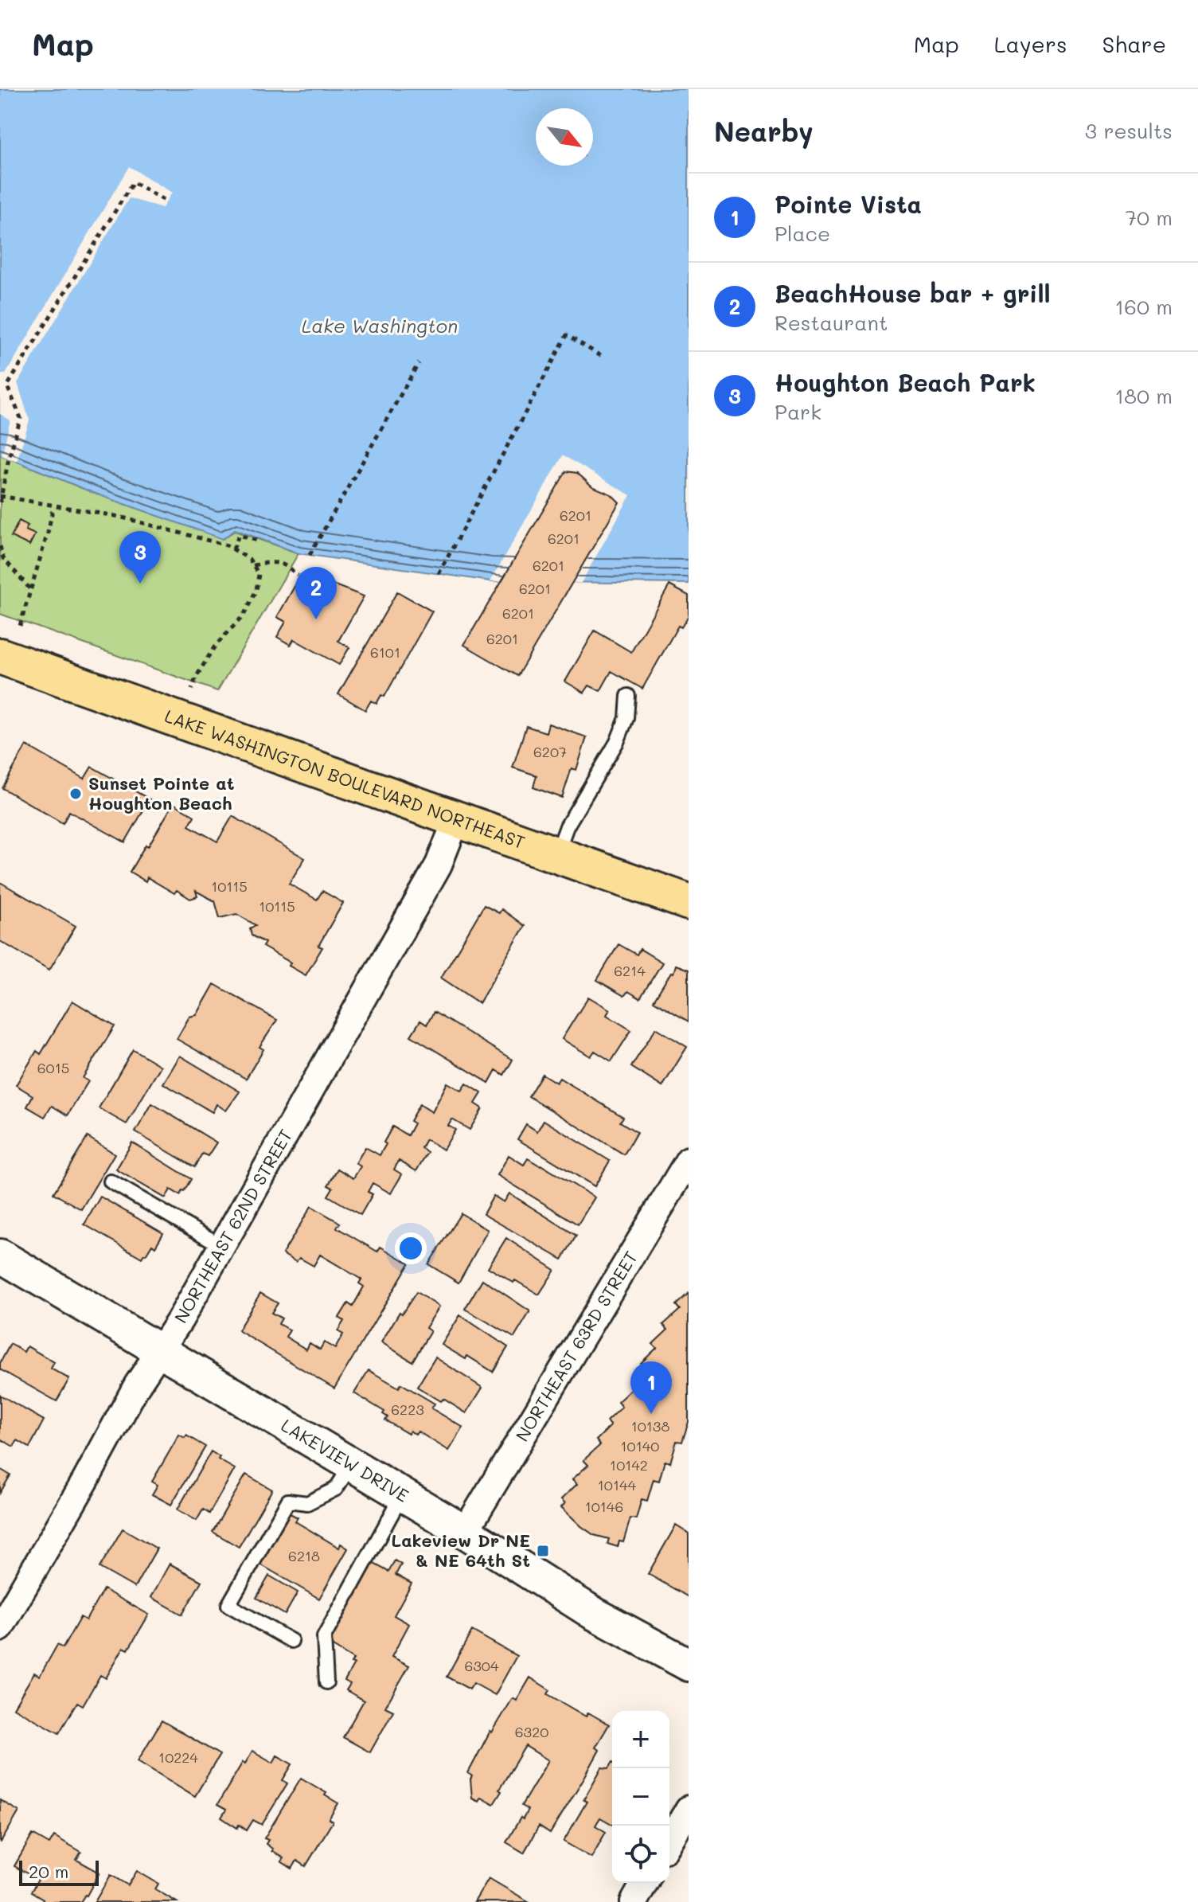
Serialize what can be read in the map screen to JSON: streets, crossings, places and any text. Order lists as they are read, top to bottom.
{
  "streets": {
    "main road": ["LAKE WASHINGTON BOULEVARD NORTHEAST"],
    "street": ["NORTHEAST 62ND STREET", "NORTHEAST 63RD STREET", "LAKEVIEW DRIVE"]
  },
  "crossings": [
    ["LAKE WASHINGTON BOULEVARD NORTHEAST", "NORTHEAST 62ND STREET"],
    ["NORTHEAST 62ND STREET", "LAKEVIEW DRIVE"],
    ["NORTHEAST 63RD STREET", "LAKEVIEW DRIVE"]
  ],
  "water": ["Lake Washington"],
  "places": {
    "other": ["Sunset Pointe at Houghton Beach"],
    "transit": ["Lakeview Dr NE & NE 64th St"]
  },
  "house_numbers": [
    "6201",
    "6201",
    "6201",
    "6201",
    "6201",
    "6201",
    "6101",
    "6207",
    "10115",
    "10115",
    "6214",
    "6015",
    "6223",
    "10138",
    "10140",
    "10142",
    "10144",
    "10146",
    "6218",
    "6304",
    "6320",
    "10224"
  ],
  "scale_bar": "20 m",
  "north": "bottom right",
  "page": {
    "header": "Map",
    "nav": ["Map", "Layers", "Share"],
    "heading": ["Nearby", "3 results"],
    "list": [
      {
        "mark": "1",
        "name": "Pointe Vista",
        "note": "Place",
        "value": "70 m"
      },
      {
        "mark": "2",
        "name": "BeachHouse bar + grill",
        "note": "Restaurant",
        "value": "160 m"
      },
      {
        "mark": "3",
        "name": "Houghton Beach Park",
        "note": "Park",
        "value": "180 m"
      }
    ],
    "pins": ["3", "2", "1"],
    "map_buttons": ["+", "−"],
    "scale": "20 m"
  }
}
